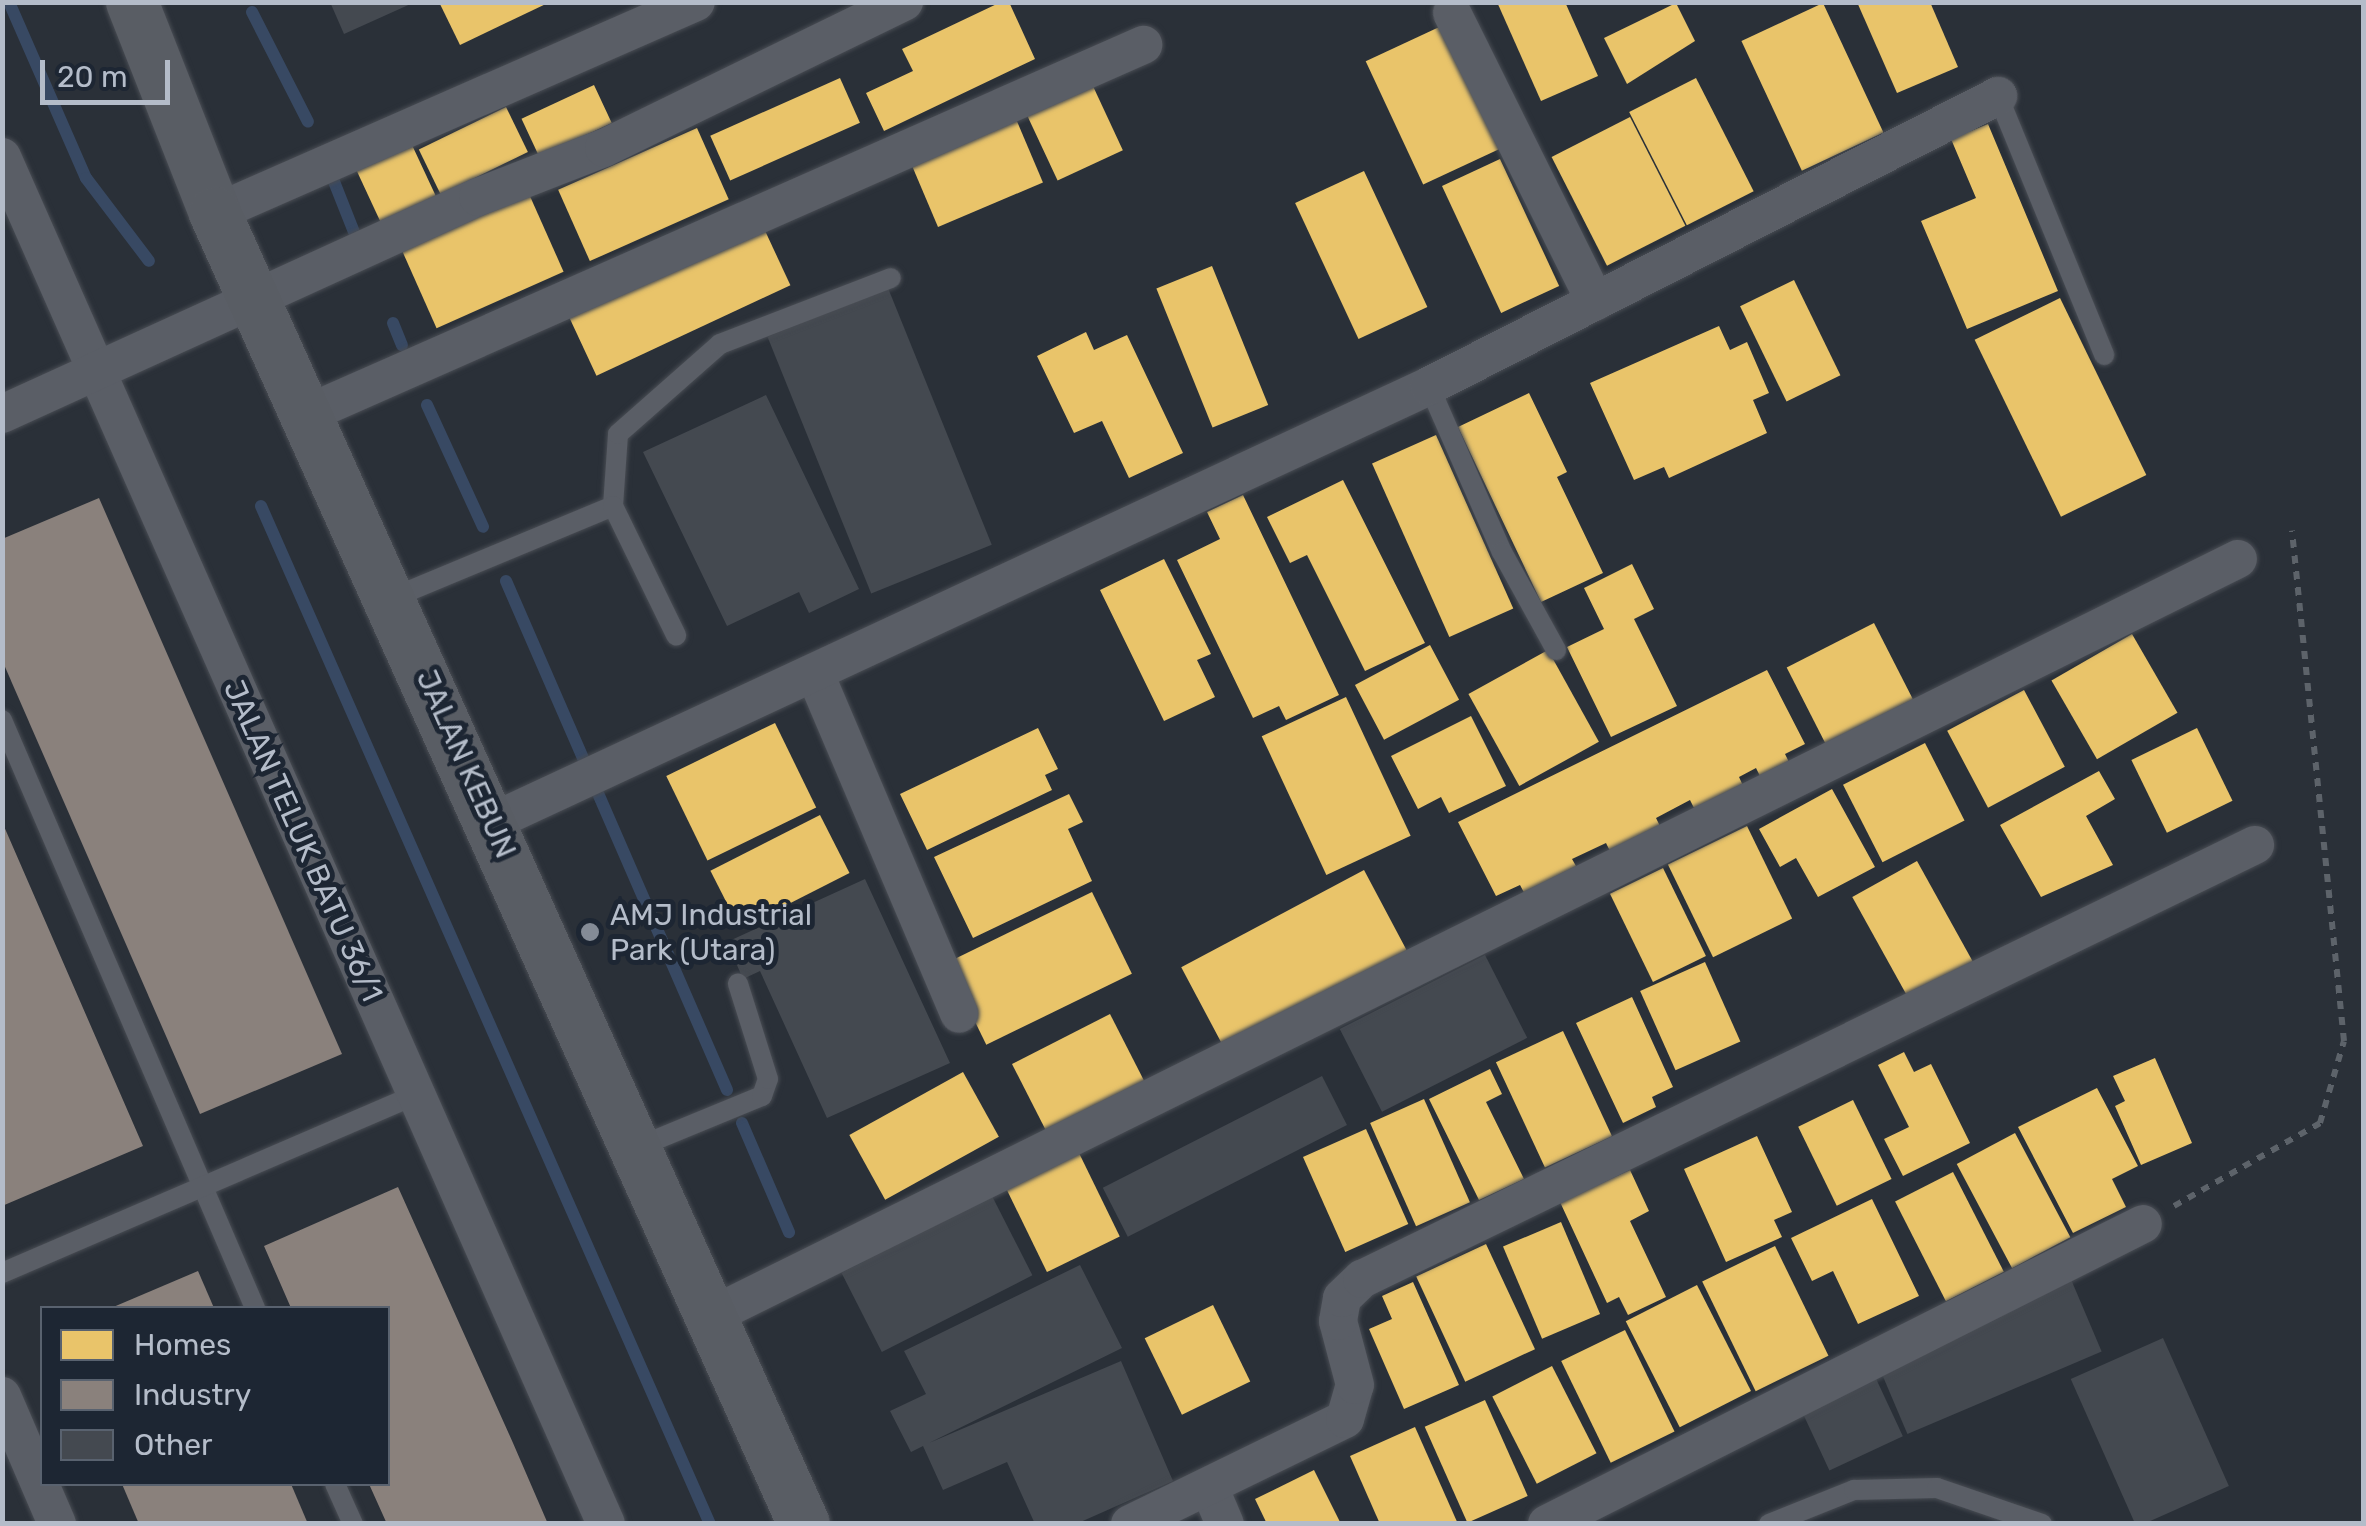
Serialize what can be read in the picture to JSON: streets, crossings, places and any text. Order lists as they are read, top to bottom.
{
  "streets": {
    "main road": ["JALAN KEBUN"],
    "street": ["JALAN TELUK BATU 36/1"]
  },
  "places": ["AMJ Industrial Park (Utara)"],
  "legend": ["Homes", "Industry", "Other"],
  "scale_bar": "20 m"
}
